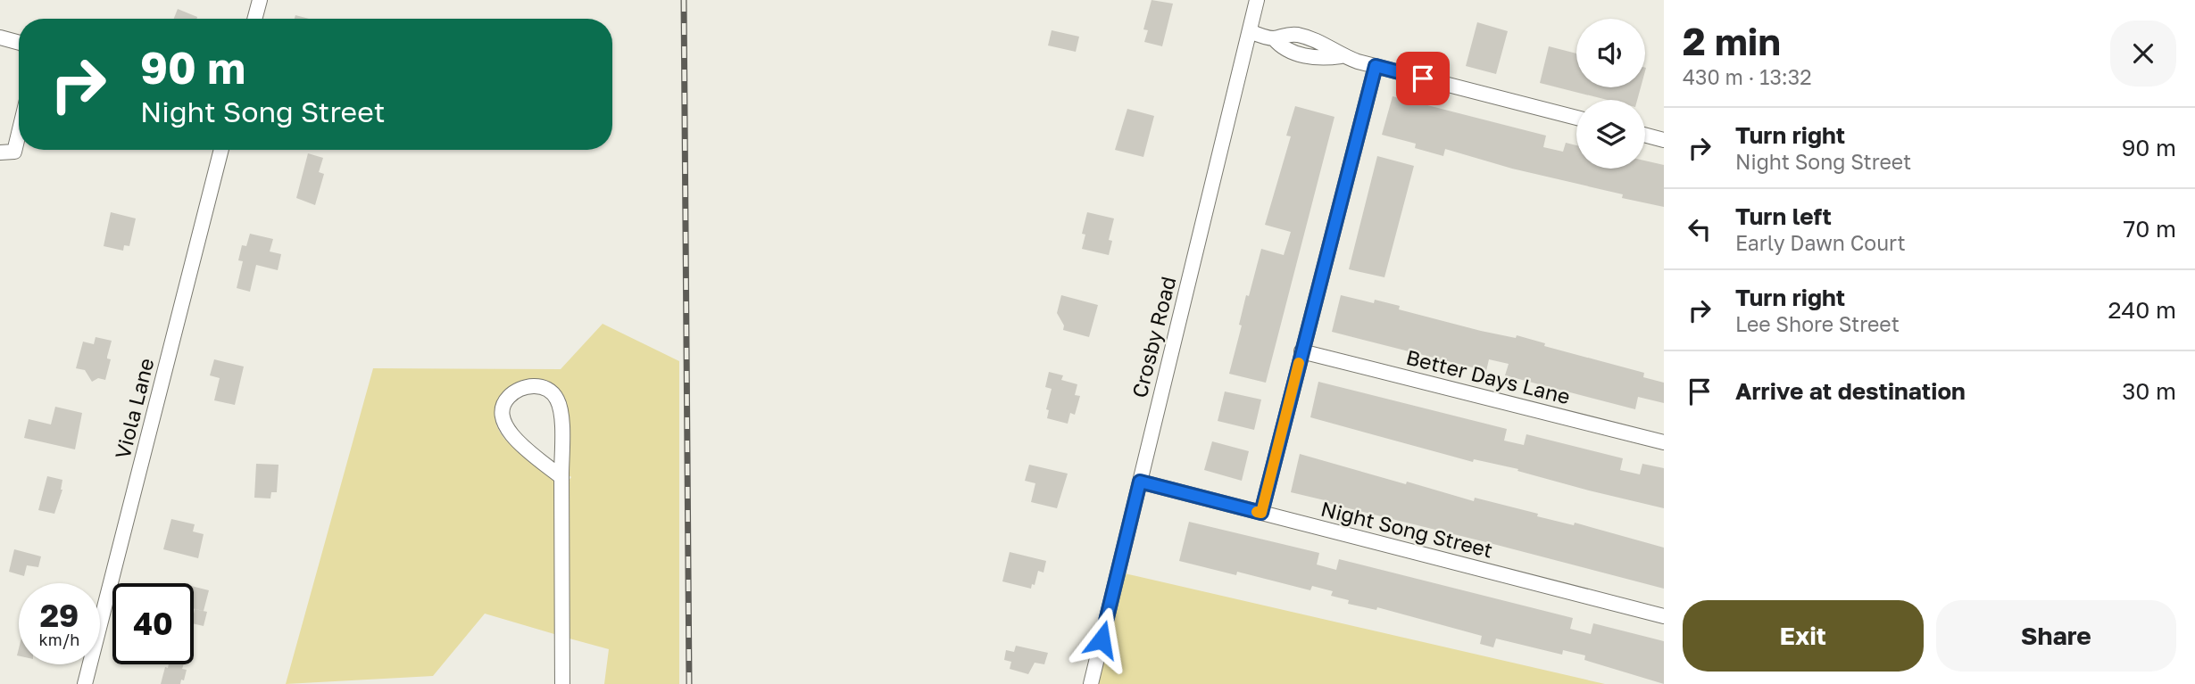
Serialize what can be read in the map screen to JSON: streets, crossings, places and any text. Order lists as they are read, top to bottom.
{
  "streets": {
    "street": [
      "Crosby Road",
      "Better Days Lane",
      "Viola Lane",
      "Night Song Street"
    ]
  },
  "crossings": [
    ["Crosby Road", "Night Song Street"]
  ],
  "page": {
    "heading": ["2 min", "430 m · 13:32"],
    "turn": ["90 m", "Night Song Street"],
    "list": [
      {
        "name": "Turn right",
        "note": "Night Song Street",
        "value": "90 m"
      },
      {
        "name": "Turn left",
        "note": "Early Dawn Court",
        "value": "70 m"
      },
      {
        "name": "Turn right",
        "note": "Lee Shore Street",
        "value": "240 m"
      },
      {
        "name": "Arrive at destination",
        "value": "30 m"
      }
    ],
    "speed": "29 km/h",
    "limit": "40",
    "buttons": ["Exit", "Share"]
  }
}
